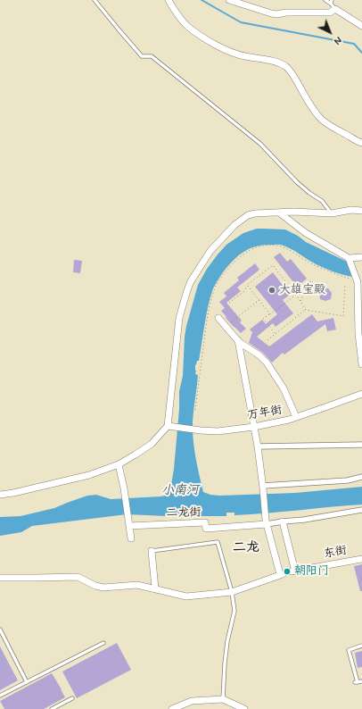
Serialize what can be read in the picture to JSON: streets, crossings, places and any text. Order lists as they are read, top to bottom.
{
  "streets": {
    "street": ["万年街", "二龙街", "东街"]
  },
  "districts": ["二龙"],
  "water": ["小南河"],
  "places": ["大雄宝殿", "朝阳门"],
  "north": "bottom right"
}
